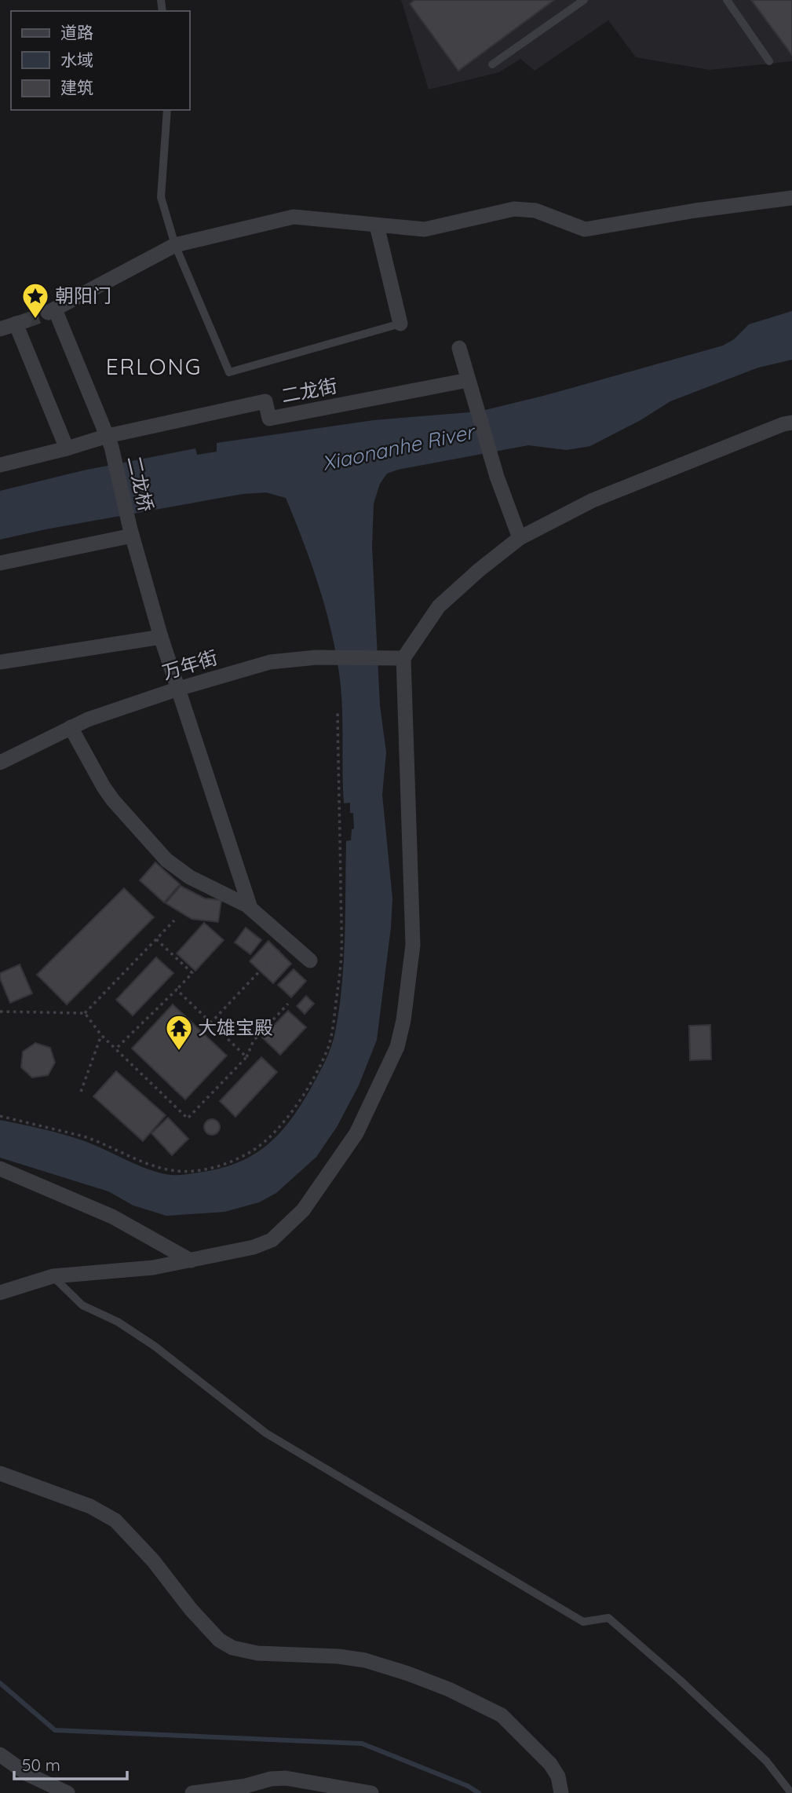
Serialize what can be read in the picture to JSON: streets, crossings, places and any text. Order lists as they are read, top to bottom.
{
  "streets": {
    "street": ["二龙街", "二龙桥", "万年街"]
  },
  "crossings": [
    ["二龙街", "二龙桥"],
    ["二龙桥", "万年街"]
  ],
  "districts": ["ERLONG"],
  "water": ["Xiaonanhe River"],
  "places": {
    "place": ["朝阳门"],
    "temple": ["大雄宝殿"]
  },
  "legend": ["道路", "水域", "建筑"],
  "scale_bar": "50 m"
}
